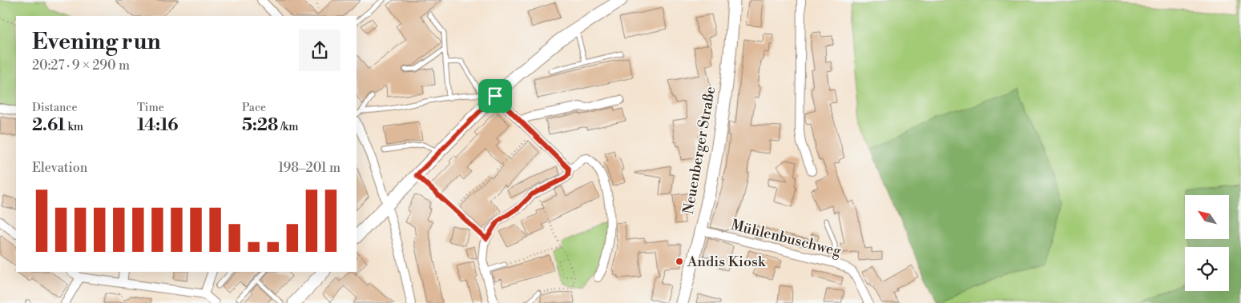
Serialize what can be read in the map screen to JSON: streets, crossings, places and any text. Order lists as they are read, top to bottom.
{
  "streets": {
    "street": ["Neuenberger Straße", "Mühlenbuschweg"]
  },
  "crossings": [
    ["Neuenberger Straße", "Mühlenbuschweg"]
  ],
  "places": ["Andis Kiosk"],
  "north": "top left",
  "page": {
    "heading": ["Evening run", "20:27 · 9 × 290 m"],
    "stats": [
      ["Distance", "2.61 km"],
      ["Time", "14:16"],
      ["Pace", "5:28 /km"]
    ],
    "chart": ["Elevation", "198–201 m"]
  }
}
